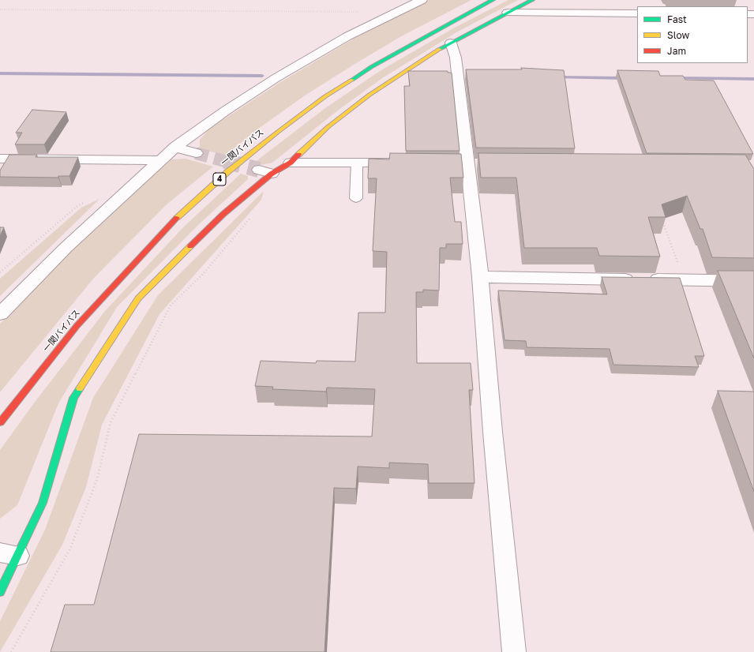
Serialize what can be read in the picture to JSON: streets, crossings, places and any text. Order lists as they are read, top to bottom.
{
  "streets": {
    "main road": ["一関バイパス", "4"]
  },
  "legend": ["Fast", "Slow", "Jam"]
}
